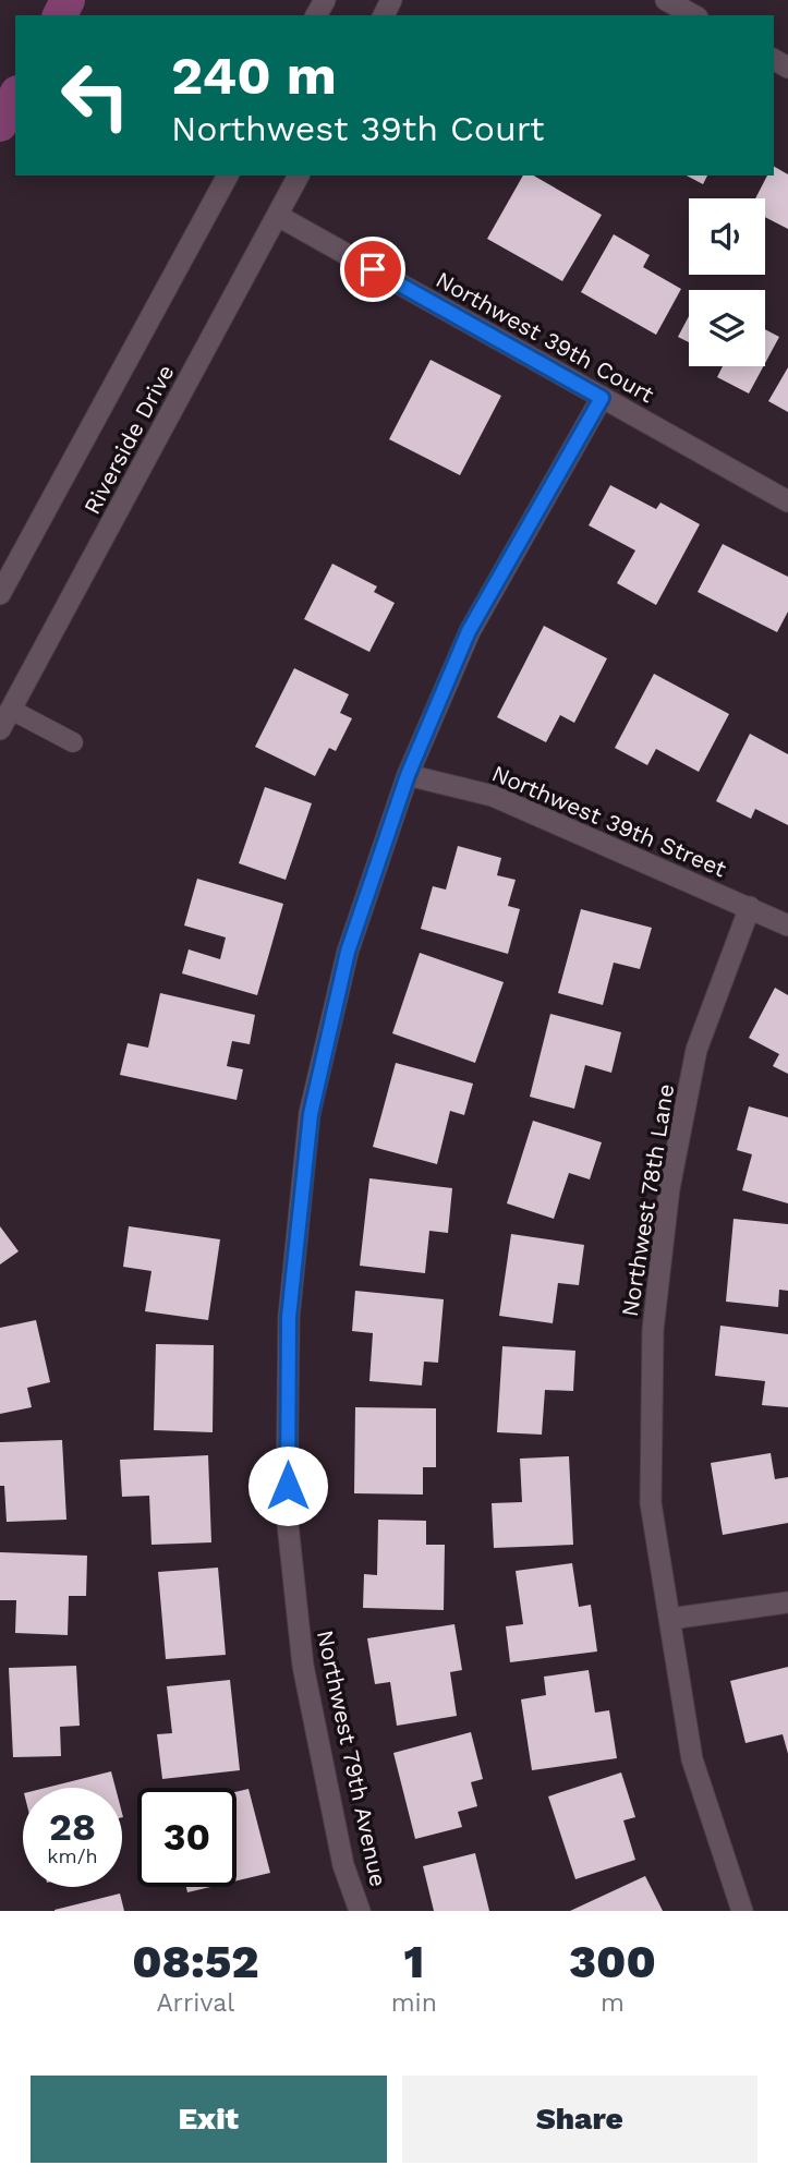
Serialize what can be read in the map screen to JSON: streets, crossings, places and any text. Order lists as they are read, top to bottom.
{
  "streets": {
    "street": [
      "Northwest 39th Court",
      "Riverside Drive",
      "Northwest 39th Street",
      "Northwest 78th Lane",
      "Northwest 79th Avenue"
    ]
  },
  "crossings": [
    ["Northwest 39th Court", "Riverside Drive"],
    ["Northwest 39th Court", "Northwest 79th Avenue"],
    ["Northwest 39th Street", "Northwest 78th Lane"],
    ["Northwest 39th Street", "Northwest 79th Avenue"]
  ],
  "page": {
    "turn": ["240 m", "Northwest 39th Court"],
    "speed": "28 km/h",
    "limit": "30",
    "eta": [
      "08:52",
      "Arrival",
      "1",
      "min",
      "300",
      "m"
    ],
    "buttons": ["Exit", "Share"]
  }
}
